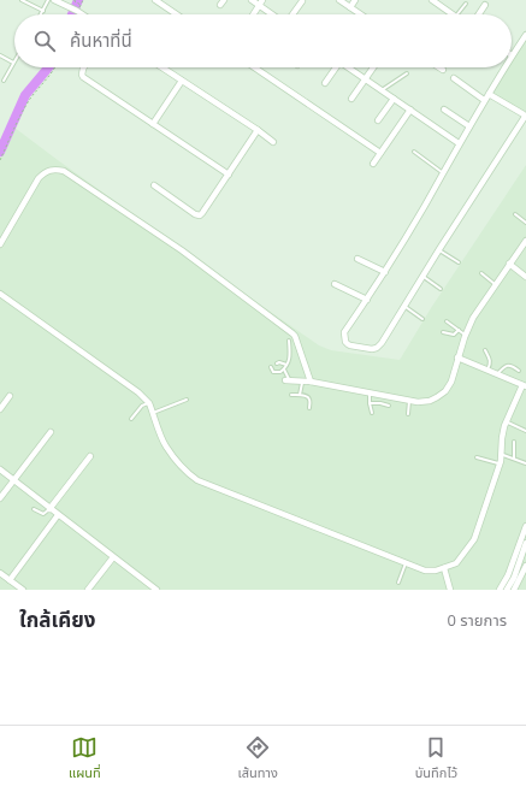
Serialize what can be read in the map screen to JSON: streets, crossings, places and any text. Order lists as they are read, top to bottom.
{
  "page": {
    "search": "ค้นหาที่นี่",
    "heading": ["ใกล้เคียง", "0 รายการ"],
    "nav": ["แผนที่", "เส้นทาง", "บันทึกไว้"]
  }
}
